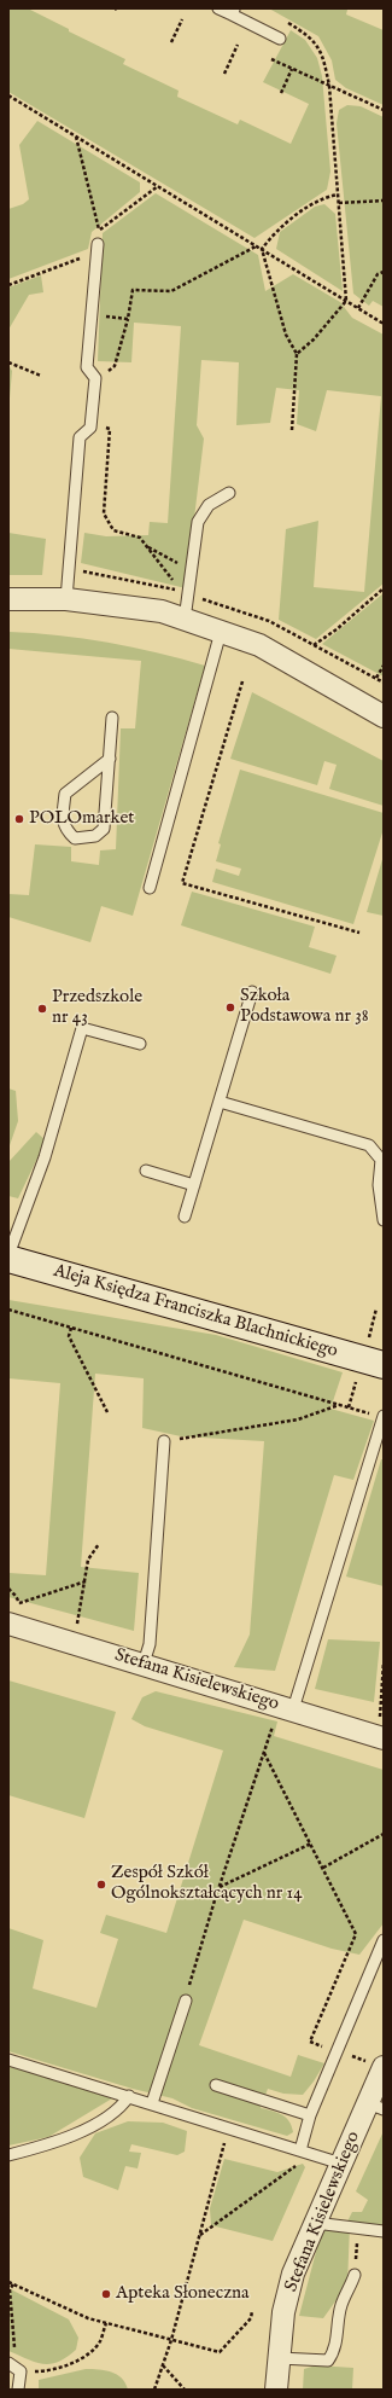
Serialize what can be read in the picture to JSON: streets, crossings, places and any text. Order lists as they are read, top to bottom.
{
  "streets": {
    "street": ["Aleja Księdza Franciszka Blachnickiego", "Stefana Kisielewskiego"]
  },
  "places": [
    "POLOmarket",
    "Szkoła Podstawowa nr 38",
    "Przedszkole nr 43",
    "Zespół Szkół Ogólnokształcących nr 14",
    "Apteka Słoneczna"
  ]
}
